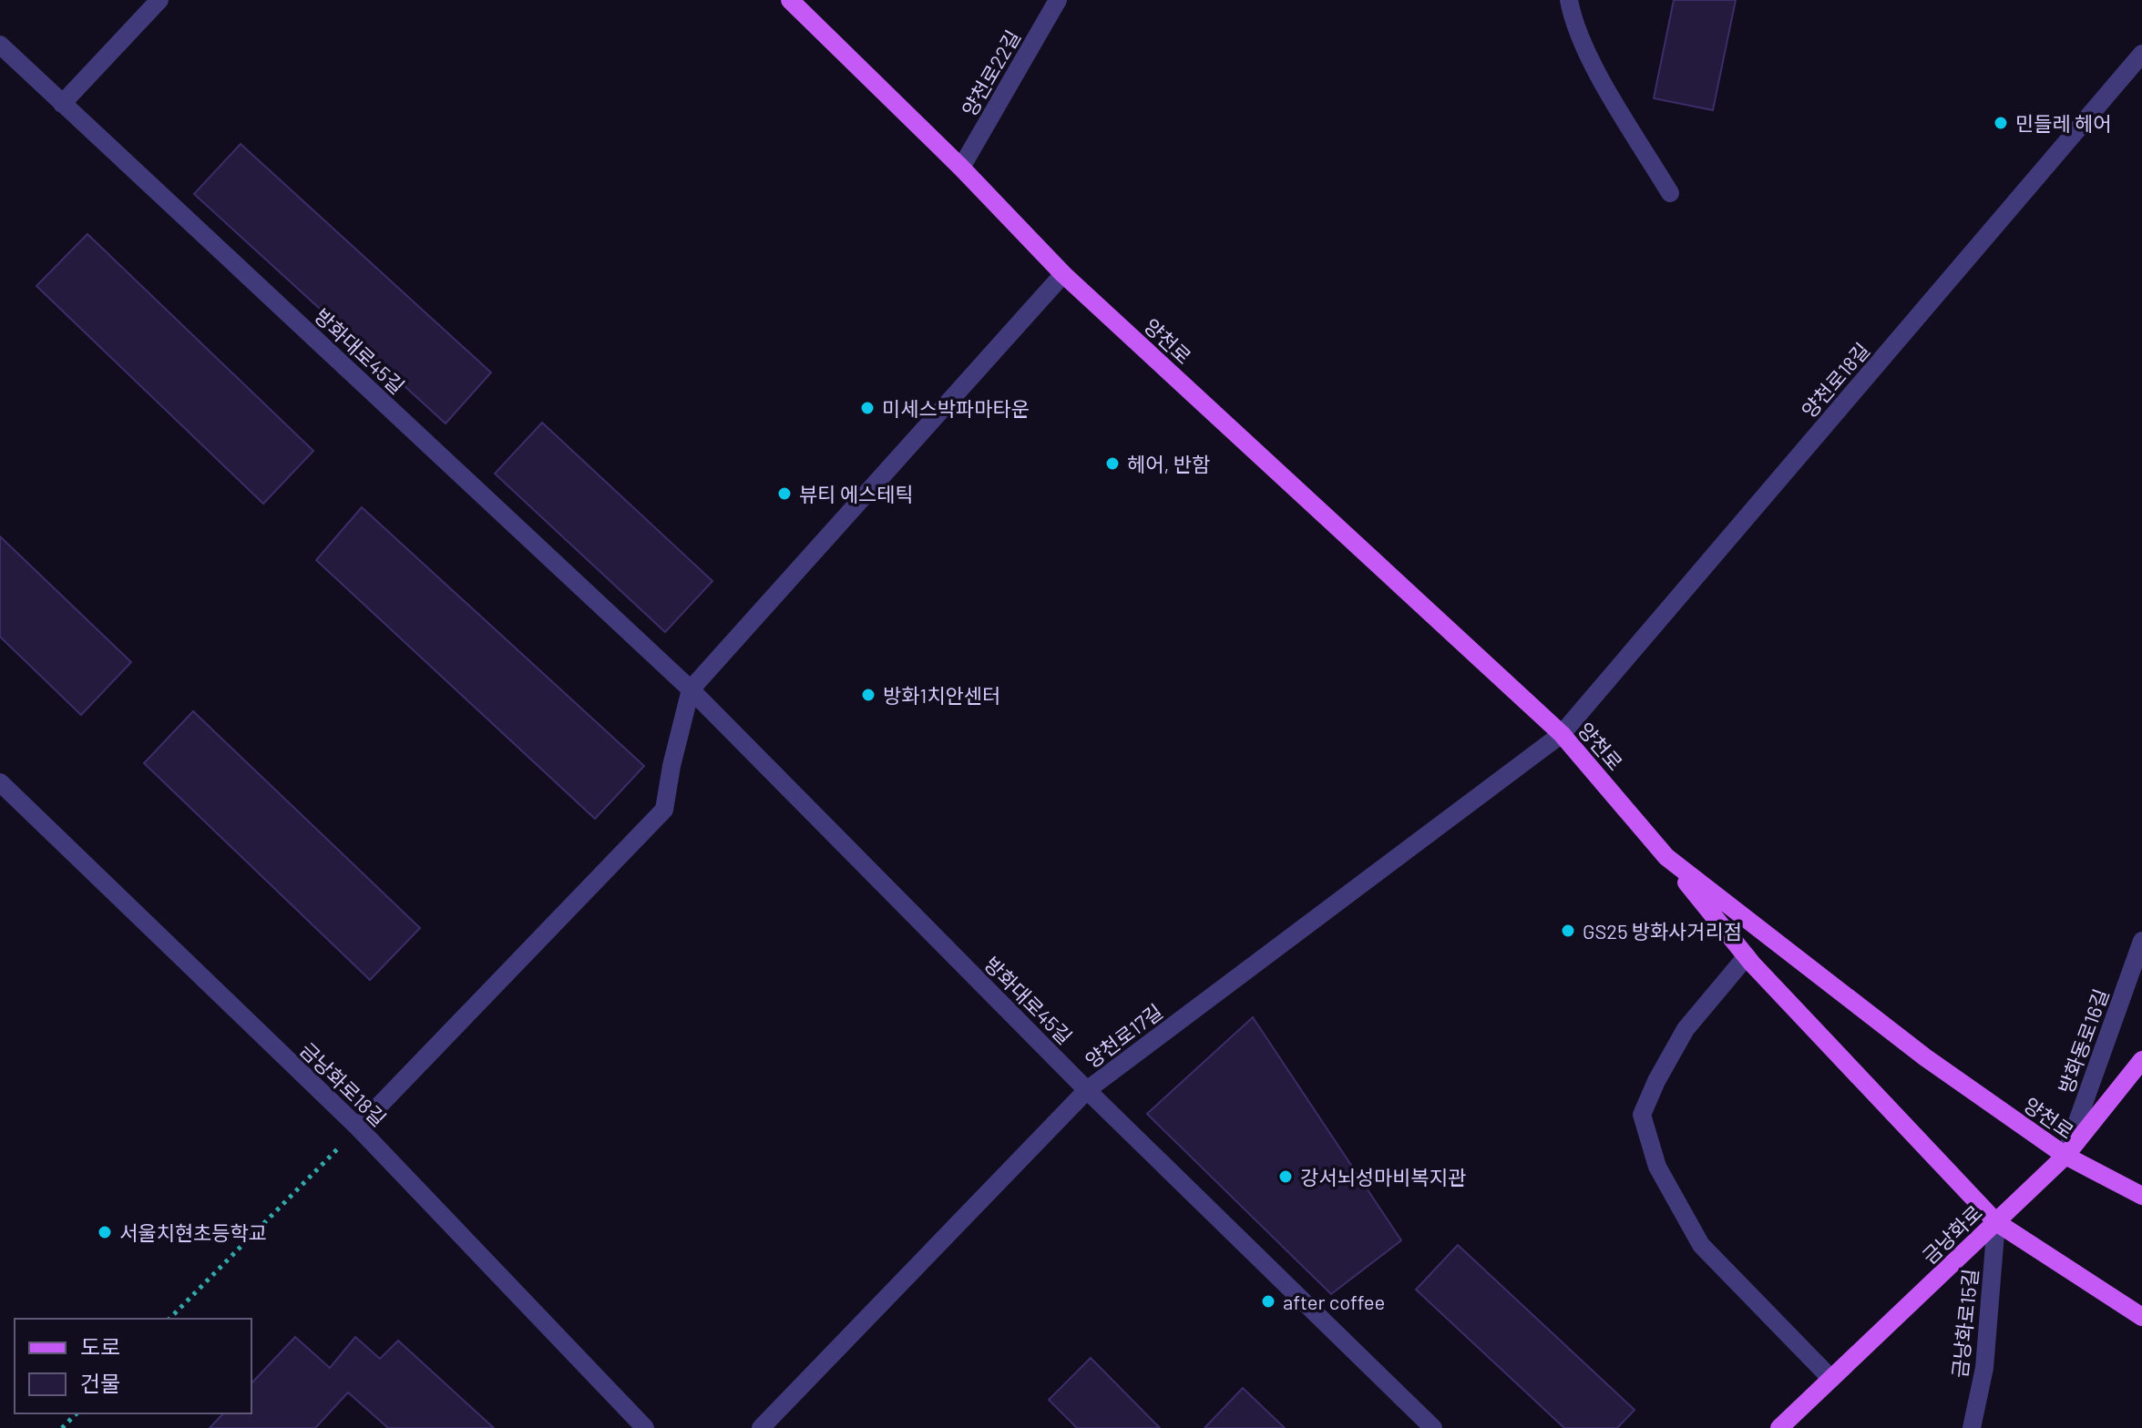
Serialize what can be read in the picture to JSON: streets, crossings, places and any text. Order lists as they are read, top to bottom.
{
  "streets": {
    "main road": ["양천로", "금낭화로"],
    "street": [
      "양천로22길",
      "방화대로45길",
      "양천로18길",
      "양천로17길",
      "방화동로16길",
      "금낭화로18길",
      "금낭화로15길"
    ]
  },
  "crossings": [
    ["양천로22길", "양천로"],
    ["양천로", "양천로18길"],
    ["양천로", "양천로17길"],
    ["양천로", "방화동로16길"],
    ["양천로", "금낭화로"],
    ["방화대로45길", "양천로17길"],
    ["양천로18길", "양천로17길"],
    ["방화동로16길", "금낭화로"],
    ["금낭화로", "금낭화로15길"]
  ],
  "places": [
    "민들레 헤어",
    "미세스박파마타운",
    "헤어, 반함",
    "뷰티 에스테틱",
    "방화1치안센터",
    "GS25 방화사거리점",
    "강서뇌성마비복지관",
    "서울치현초등학교",
    "after coffee"
  ],
  "legend": ["도로", "건물"]
}
